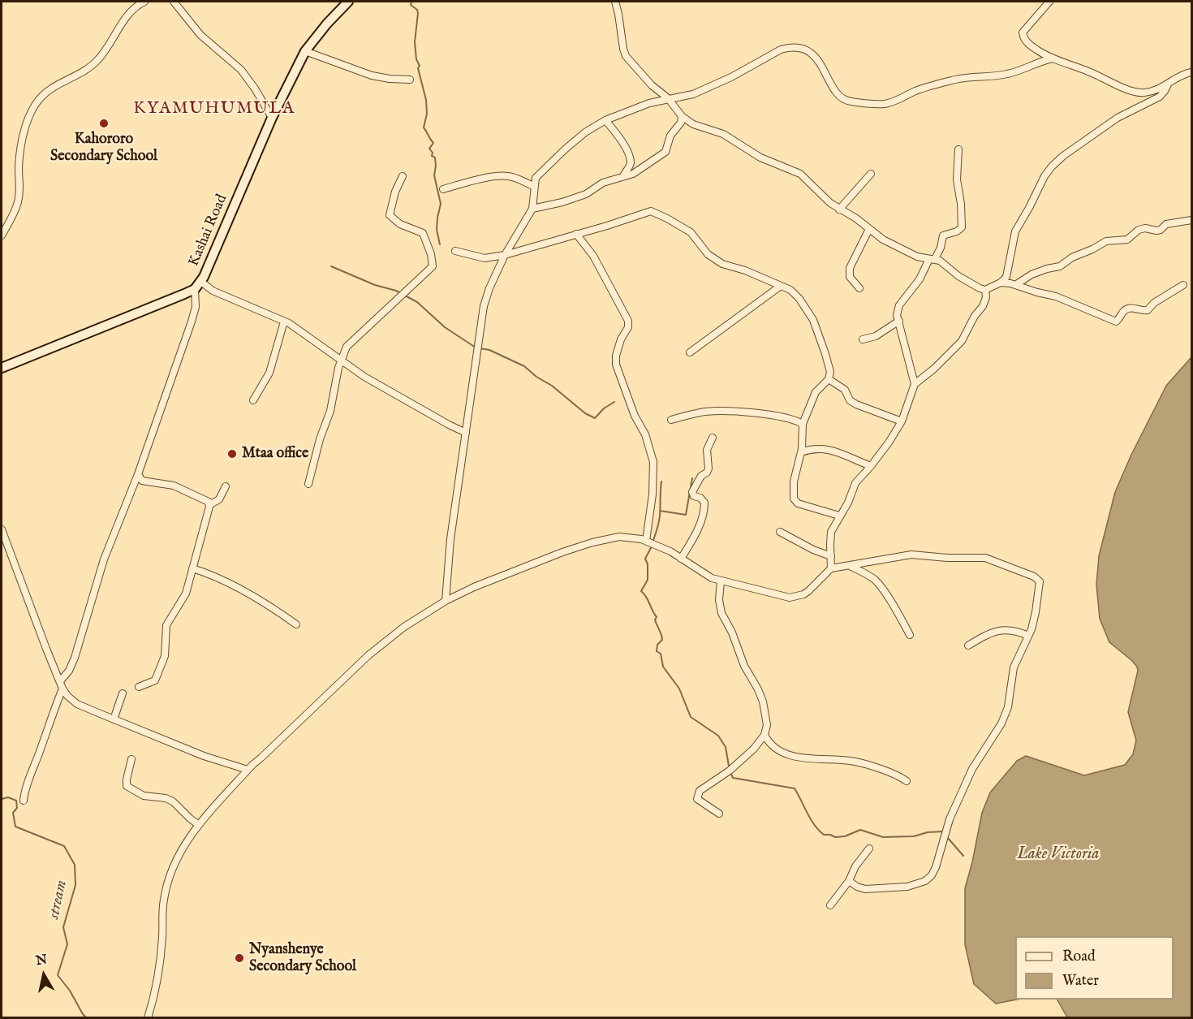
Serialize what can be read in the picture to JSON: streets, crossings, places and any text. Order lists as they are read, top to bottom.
{
  "streets": {
    "street": ["Kashai Road"]
  },
  "districts": ["KYAMUHUMULA"],
  "water": ["Lake Victoria", "stream"],
  "places": ["Kahororo Secondary School", "Mtaa office", "Nyanshenye Secondary School"],
  "legend": ["Road", "Water"],
  "north": "top"
}
